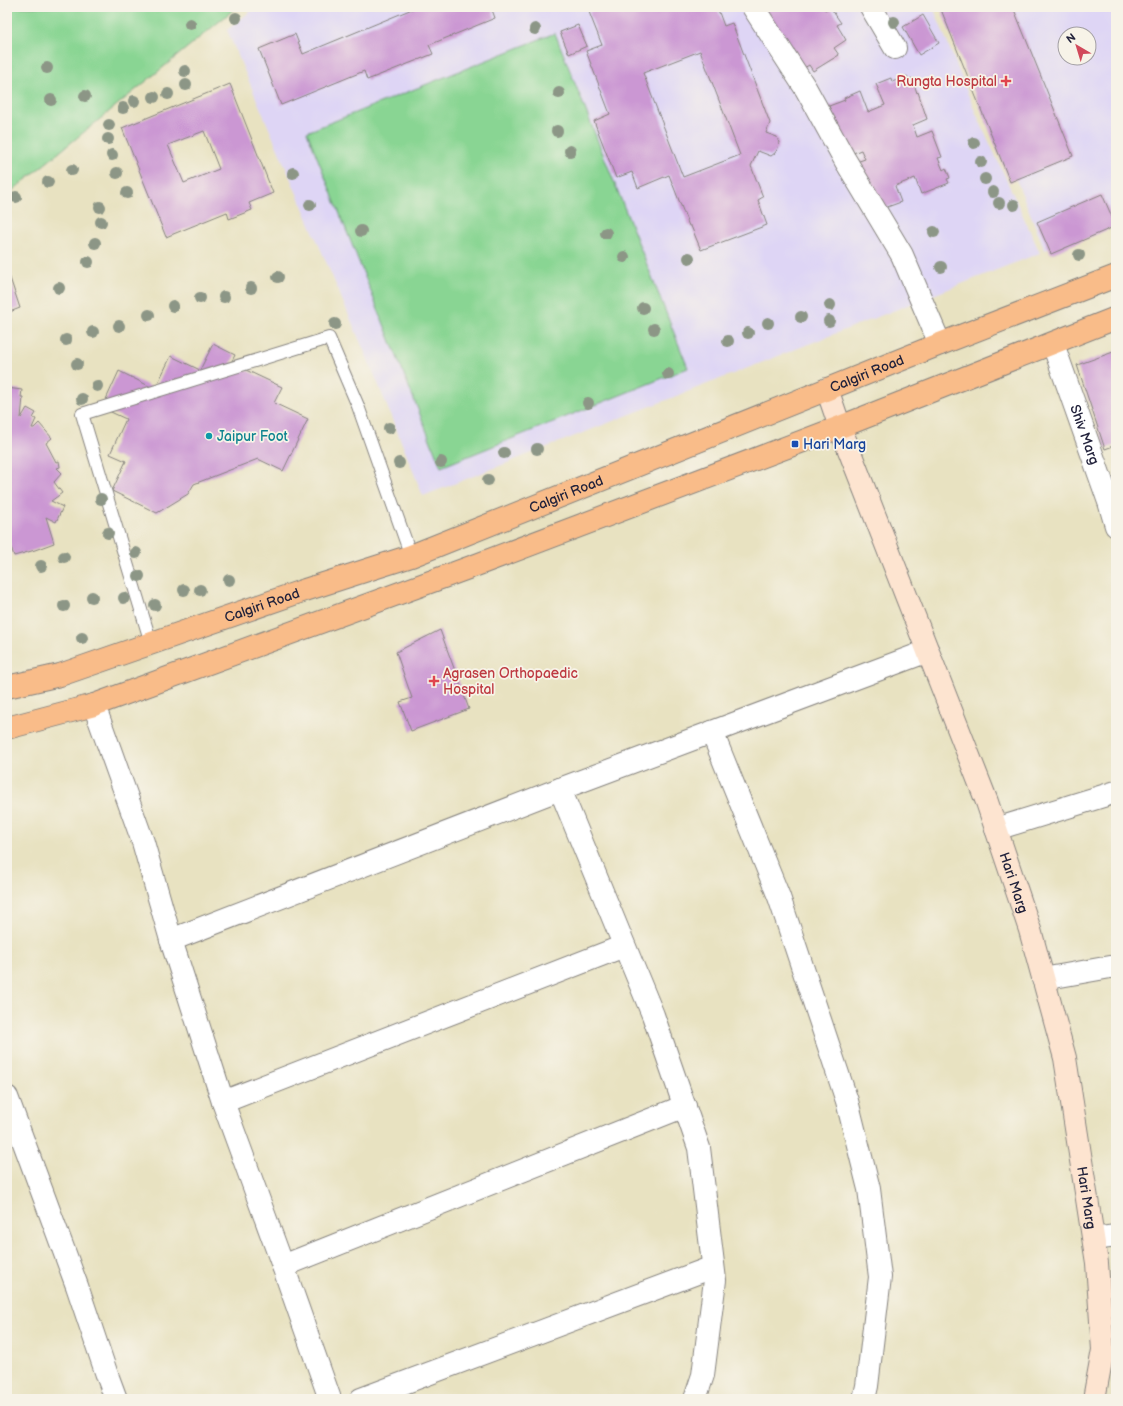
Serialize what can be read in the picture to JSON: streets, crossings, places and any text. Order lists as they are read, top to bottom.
{
  "streets": {
    "main road": ["Calgiri Road"],
    "street": ["Shiv Marg", "Hari Marg"]
  },
  "crossings": [
    ["Calgiri Road", "Hari Marg"]
  ],
  "places": {
    "health": ["Rungta Hospital", "Agrasen Orthopaedic Hospital"],
    "other": ["Jaipur Foot"],
    "transit": ["Hari Marg"]
  },
  "north": "top left"
}
